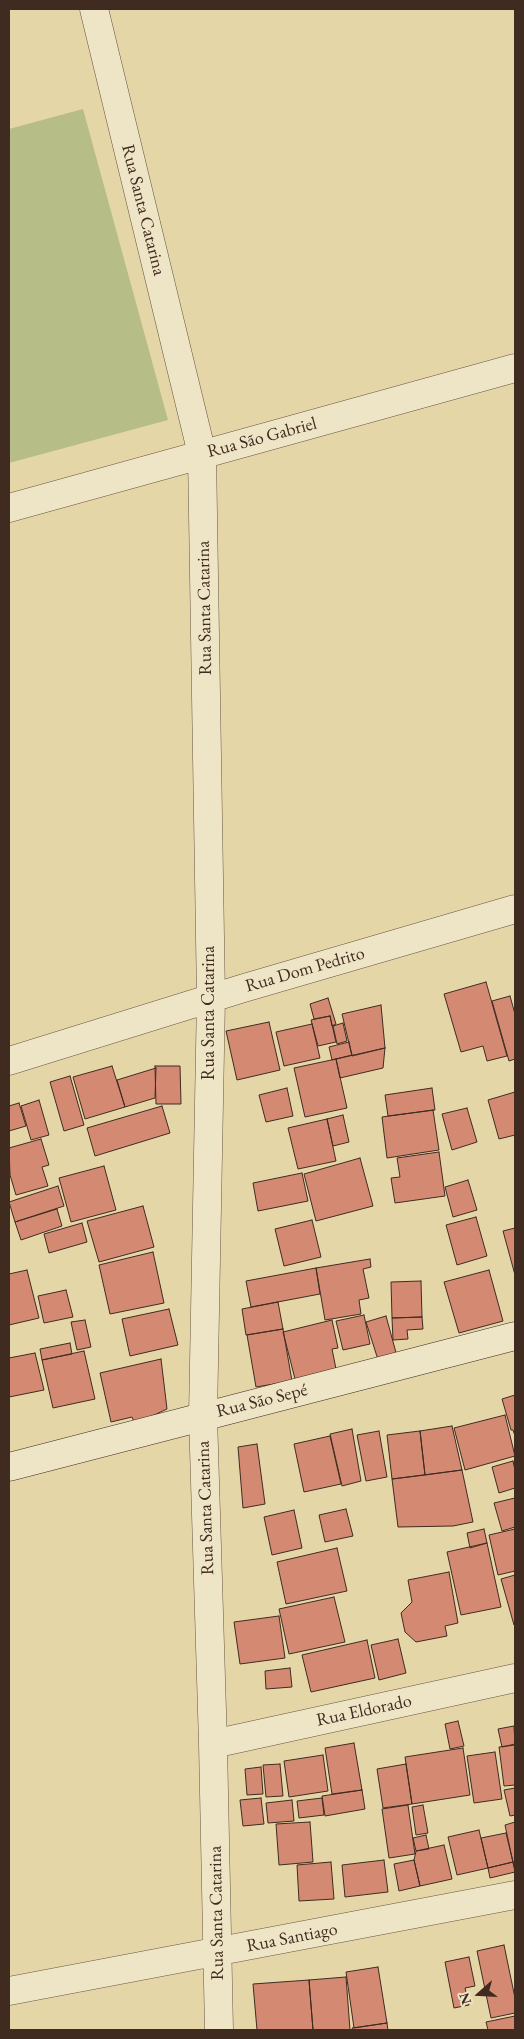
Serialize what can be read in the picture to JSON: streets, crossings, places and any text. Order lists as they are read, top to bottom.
{
  "streets": {
    "street": [
      "Rua Santa Catarina",
      "Rua São Gabriel",
      "Rua Dom Pedrito",
      "Rua São Sepé",
      "Rua Eldorado",
      "Rua Santiago"
    ]
  },
  "crossings": [
    ["Rua Santa Catarina", "Rua São Gabriel"],
    ["Rua Santa Catarina", "Rua Dom Pedrito"],
    ["Rua Santa Catarina", "Rua São Sepé"],
    ["Rua Santa Catarina", "Rua Eldorado"],
    ["Rua Santa Catarina", "Rua Santiago"]
  ],
  "north": "left"
}
